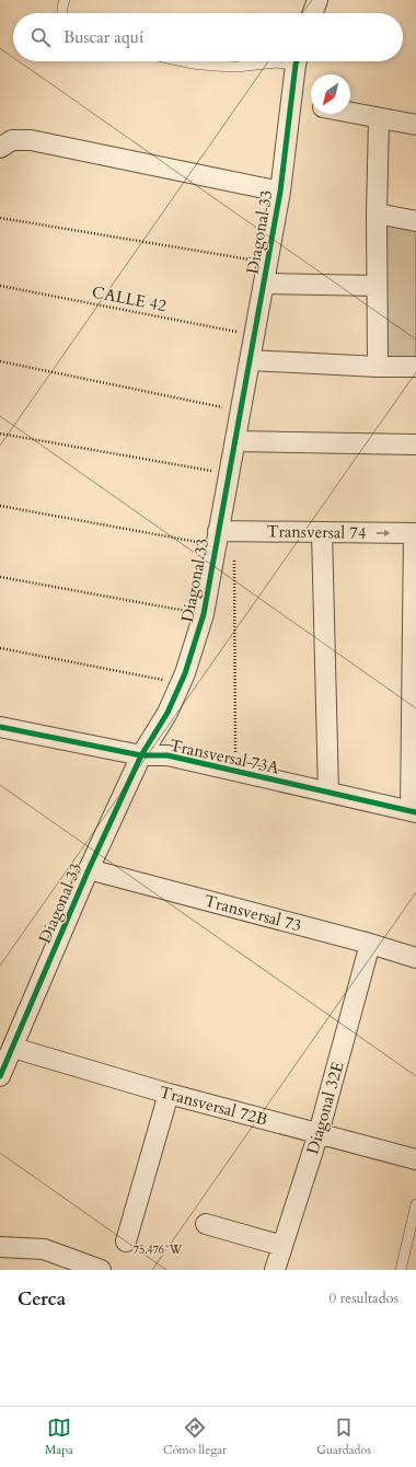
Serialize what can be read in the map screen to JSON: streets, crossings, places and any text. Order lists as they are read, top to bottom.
{
  "streets": {
    "street": [
      "Diagonal 33",
      "Transversal 74",
      "Transversal 73A",
      "Transversal 73",
      "Transversal 72B",
      "Diagonal 32E"
    ],
    "path": ["CALLE 42"]
  },
  "crossings": [
    ["Diagonal 33", "CALLE 42"],
    ["Diagonal 33", "Transversal 74"],
    ["Diagonal 33", "Transversal 73A"],
    ["Diagonal 33", "Transversal 73"],
    ["Diagonal 33", "Transversal 72B"],
    ["Transversal 73", "Diagonal 32E"],
    ["Transversal 72B", "Diagonal 32E"]
  ],
  "north": "bottom left",
  "page": {
    "search": "Buscar aquí",
    "heading": ["Cerca", "0 resultados"],
    "nav": ["Mapa", "Cómo llegar", "Guardados"]
  },
  "coordinates": ["75.476°W"]
}
